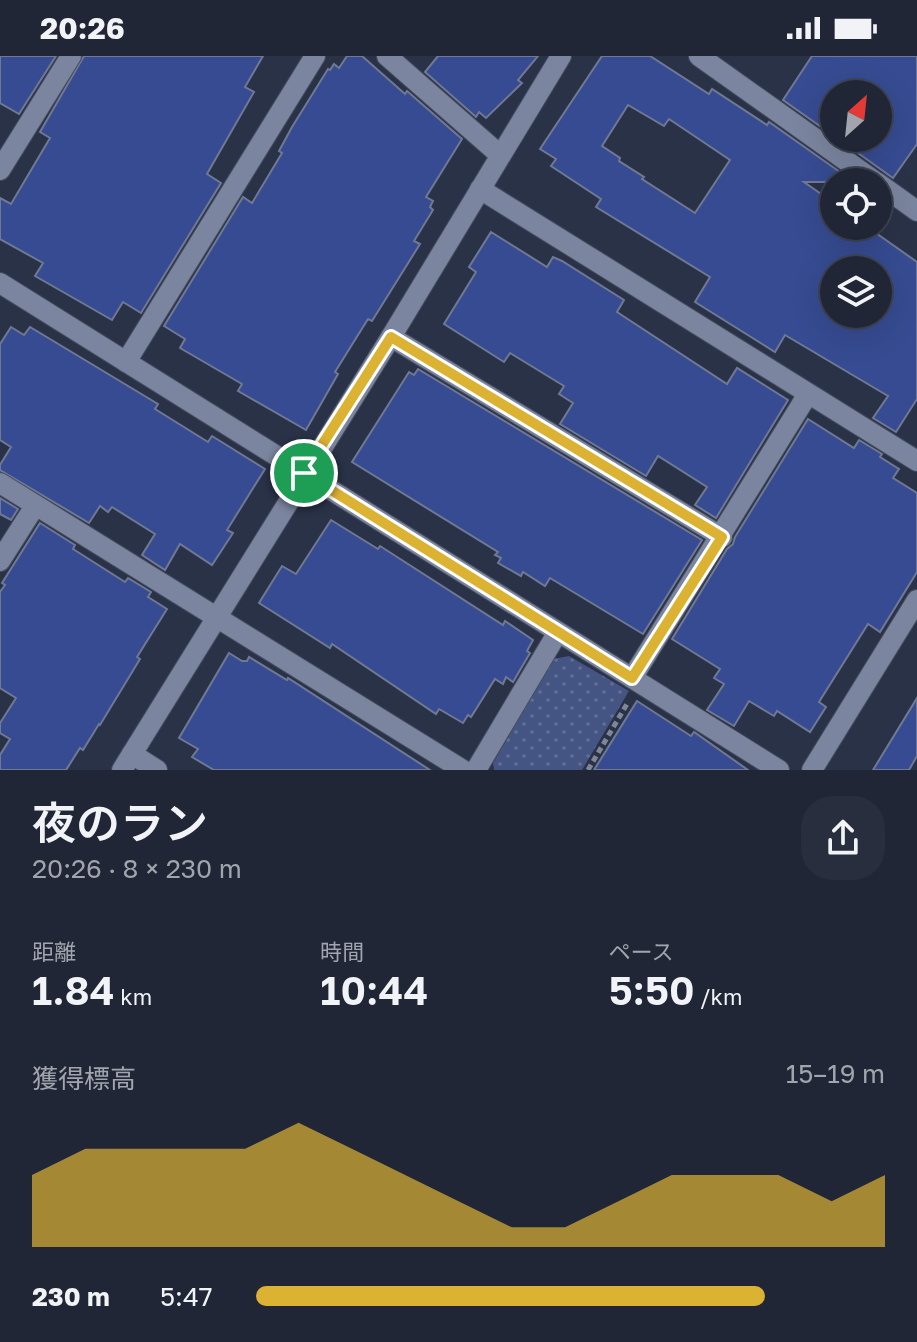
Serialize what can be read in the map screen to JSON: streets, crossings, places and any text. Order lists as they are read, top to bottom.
{
  "north": "top right",
  "page": {
    "status": "20:26",
    "heading": ["夜のラン", "20:26 · 8 × 230 m"],
    "stats": [
      ["距離", "1.84 km"],
      ["時間", "10:44"],
      ["ペース", "5:50 /km"]
    ],
    "chart": ["獲得標高", "15–19 m"],
    "list": [
      {
        "name": "230 m",
        "note": "5:47"
      }
    ]
  }
}
